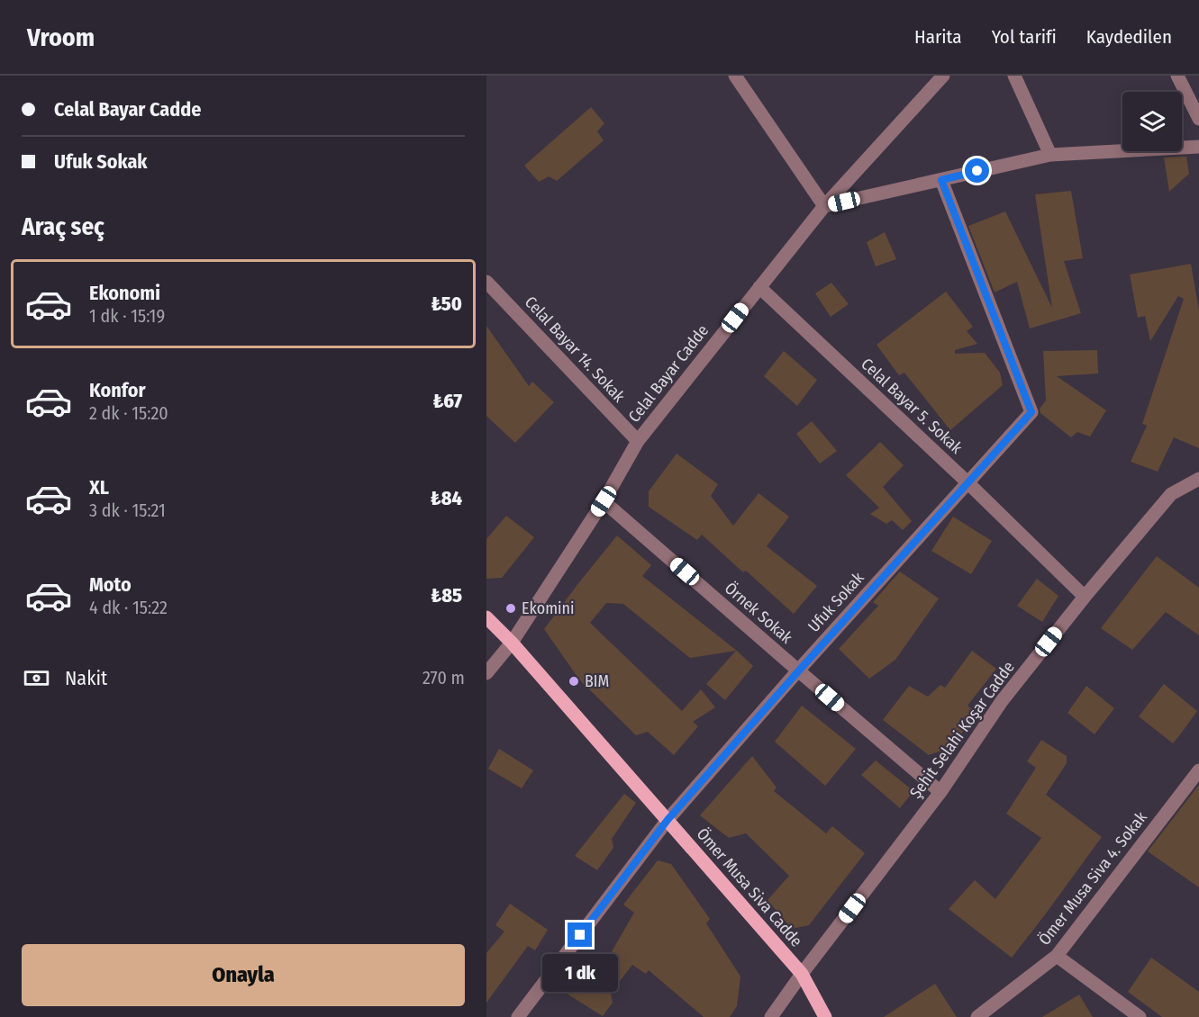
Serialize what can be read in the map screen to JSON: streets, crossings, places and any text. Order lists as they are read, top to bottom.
{
  "streets": {
    "main road": ["Ömer Musa Siva Cadde"],
    "street": [
      "Celal Bayar 14. Sokak",
      "Celal Bayar Cadde",
      "Celal Bayar 5. Sokak",
      "Ufuk Sokak",
      "Örnek Sokak",
      "Şehit Selahi Koşar Cadde",
      "Ömer Musa Siva 4. Sokak"
    ]
  },
  "crossings": [
    ["Celal Bayar 14. Sokak", "Celal Bayar Cadde"],
    ["Celal Bayar Cadde", "Celal Bayar 5. Sokak"],
    ["Celal Bayar Cadde", "Örnek Sokak"],
    ["Celal Bayar Cadde", "Ömer Musa Siva Cadde"],
    ["Celal Bayar 5. Sokak", "Ufuk Sokak"],
    ["Celal Bayar 5. Sokak", "Şehit Selahi Koşar Cadde"],
    ["Ufuk Sokak", "Örnek Sokak"],
    ["Ufuk Sokak", "Ömer Musa Siva Cadde"],
    ["Örnek Sokak", "Şehit Selahi Koşar Cadde"],
    ["Şehit Selahi Koşar Cadde", "Ömer Musa Siva Cadde"]
  ],
  "places": ["Ekomini", "BIM"],
  "page": {
    "header": "Vroom",
    "nav": ["Harita", "Yol tarifi", "Kaydedilen"],
    "banner": ["Celal Bayar Cadde", "Ufuk Sokak"],
    "heading": "Araç seç",
    "list": [
      {
        "name": "Ekonomi",
        "note": "1 dk · 15:19",
        "value": "₺50"
      },
      {
        "name": "Konfor",
        "note": "2 dk · 15:20",
        "value": "₺67"
      },
      {
        "name": "XL",
        "note": "3 dk · 15:21",
        "value": "₺84"
      },
      {
        "name": "Moto",
        "note": "4 dk · 15:22",
        "value": "₺85"
      }
    ],
    "pay": ["Nakit", "270 m"],
    "buttons": "Onayla",
    "bubble": "1 dk"
  }
}
